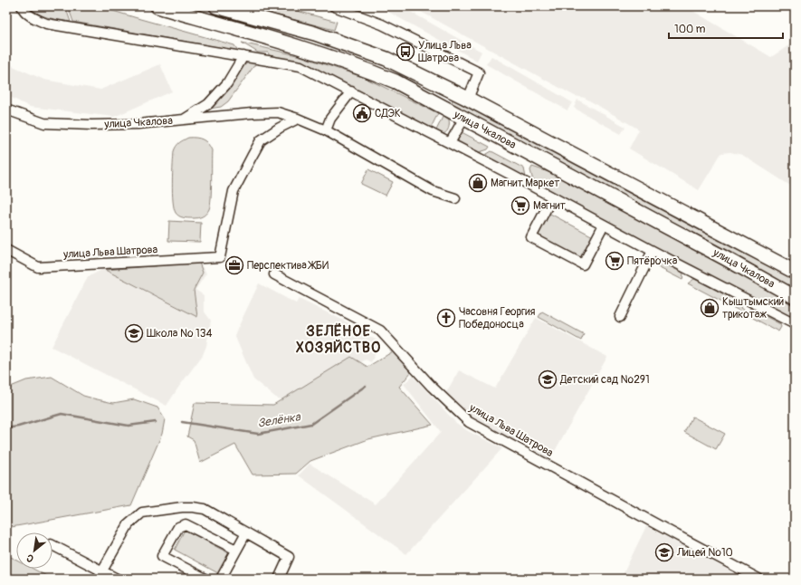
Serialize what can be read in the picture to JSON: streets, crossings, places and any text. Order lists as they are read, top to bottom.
{
  "streets": {
    "main road": ["улица Чкалова"],
    "street": ["улица Льва Шатрова"]
  },
  "districts": ["ЗЕЛЁНОЕ ХОЗЯЙСТВО"],
  "water": ["Зелёнка"],
  "places": {
    "bus stop": ["Улица Льва Шатрова"],
    "public building": ["СДЭК"],
    "shop": ["Магнит Маркет", "Кыштымский трикотаж"],
    "supermarket": ["Магнит", "Пятёрочка"],
    "office": ["Перспектива ЖБИ"],
    "church": ["Часовня Георгия Победоносца"],
    "school or university": ["Школа № 134", "Детский сад №291", "Лицей №10"]
  },
  "scale_bar": "100 m",
  "north": "bottom left"
}
